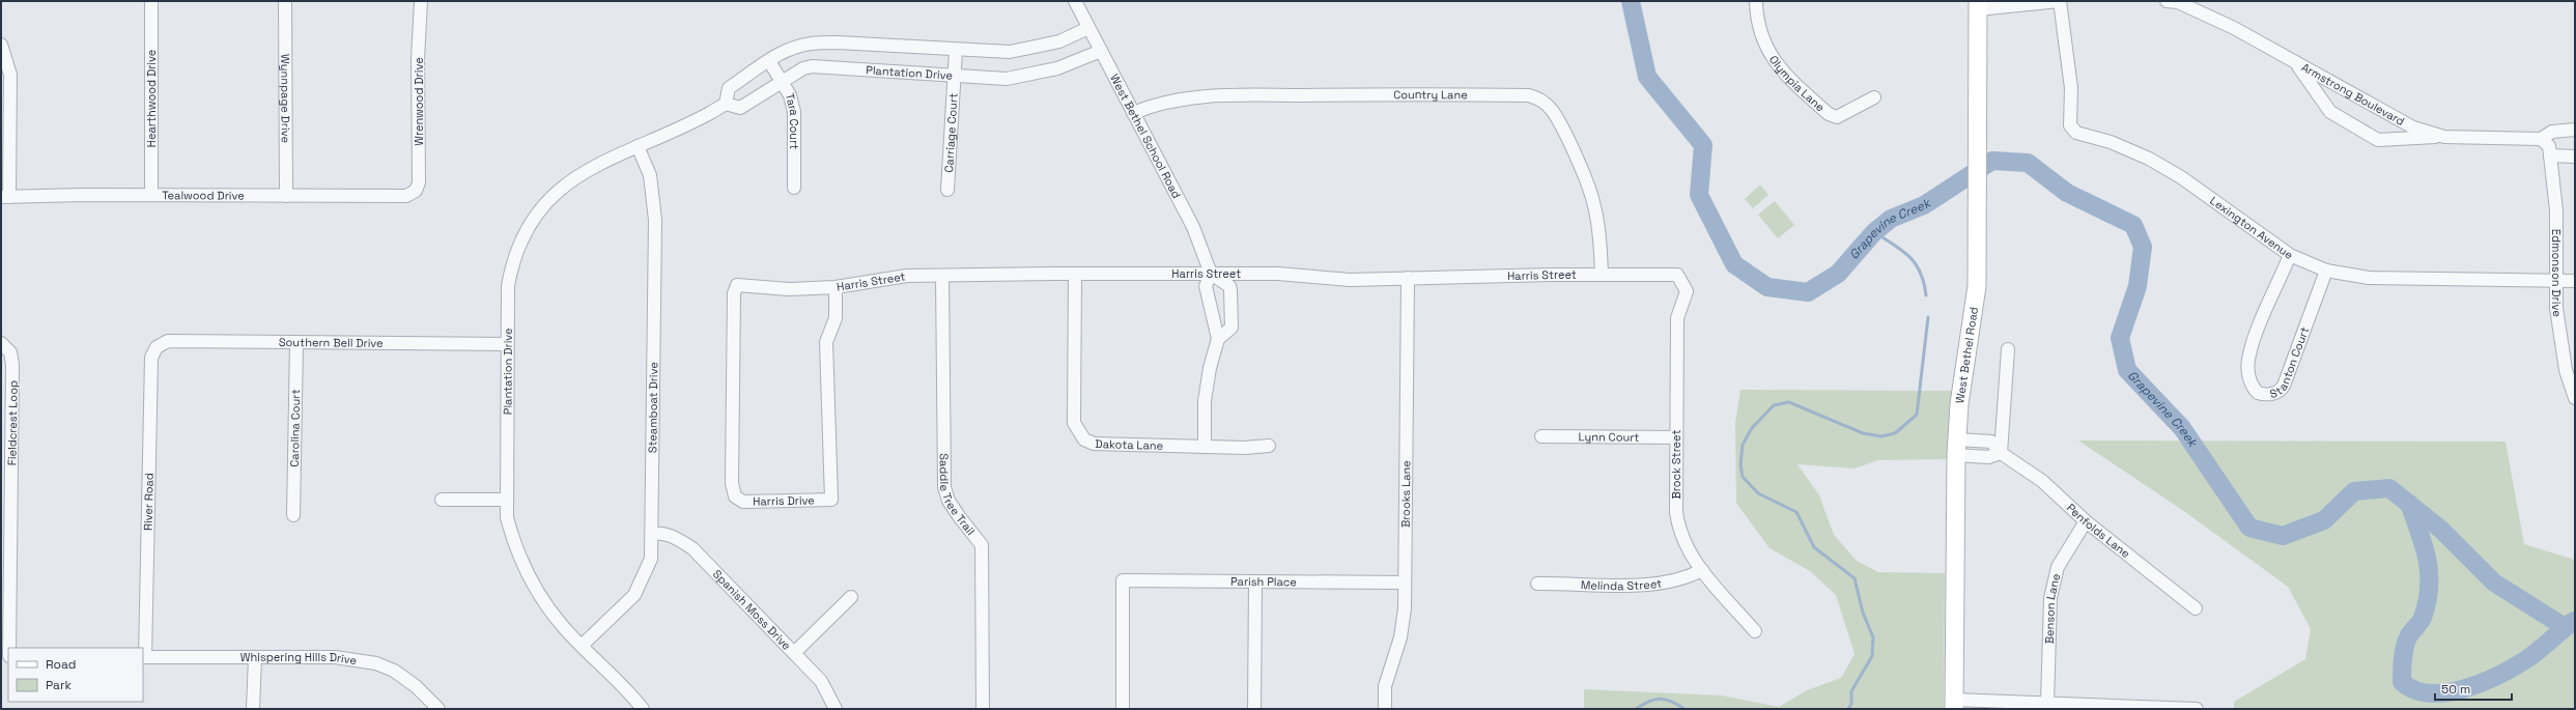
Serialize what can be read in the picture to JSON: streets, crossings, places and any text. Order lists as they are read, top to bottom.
{
  "streets": {
    "main road": ["West Bethel Road"],
    "street": [
      "Plantation Drive",
      "Olympia Lane",
      "Country Lane",
      "Armstrong Boulevard",
      "Hearthwood Drive",
      "Wynnpage Drive",
      "Wrenwood Drive",
      "Tara Court",
      "Carriage Court",
      "West Bethel School Road",
      "Tealwood Drive",
      "Lexington Avenue",
      "Edmonson Drive",
      "Harris Street",
      "Southern Bell Drive",
      "Stanton Court",
      "Steamboat Drive",
      "Fieldcrest Loop",
      "Carolina Court",
      "Lynn Court",
      "Dakota Lane",
      "Brock Street",
      "Saddle Tree Trail",
      "Brooks Lane",
      "Harris Drive",
      "River Road",
      "Penfolds Lane",
      "Parish Place",
      "Melinda Street",
      "Benson Lane",
      "Spanish Moss Drive",
      "Whispering Hills Drive"
    ]
  },
  "crossings": [
    ["Plantation Drive", "Tara Court"],
    ["Plantation Drive", "Carriage Court"],
    ["Plantation Drive", "West Bethel School Road"],
    ["Plantation Drive", "Southern Bell Drive"],
    ["Plantation Drive", "Steamboat Drive"],
    ["Country Lane", "West Bethel School Road"],
    ["Country Lane", "Harris Street"],
    ["Armstrong Boulevard", "Edmonson Drive"],
    ["Hearthwood Drive", "Tealwood Drive"],
    ["Wynnpage Drive", "Tealwood Drive"],
    ["Wrenwood Drive", "Tealwood Drive"],
    ["West Bethel School Road", "Harris Street"],
    ["Lexington Avenue", "Edmonson Drive"],
    ["Lexington Avenue", "Stanton Court"],
    ["Harris Street", "Dakota Lane"],
    ["Harris Street", "Brock Street"],
    ["Harris Street", "Saddle Tree Trail"],
    ["Harris Street", "Brooks Lane"],
    ["Harris Street", "Harris Drive"],
    ["Southern Bell Drive", "Carolina Court"],
    ["Southern Bell Drive", "River Road"],
    ["West Bethel Road", "Penfolds Lane"],
    ["Steamboat Drive", "Spanish Moss Drive"],
    ["Lynn Court", "Brock Street"],
    ["Brock Street", "Melinda Street"],
    ["Brooks Lane", "Parish Place"],
    ["River Road", "Whispering Hills Drive"],
    ["Penfolds Lane", "Benson Lane"]
  ],
  "water": ["Grapevine Creek"],
  "legend": ["Road", "Park"],
  "scale_bar": "50 m"
}
